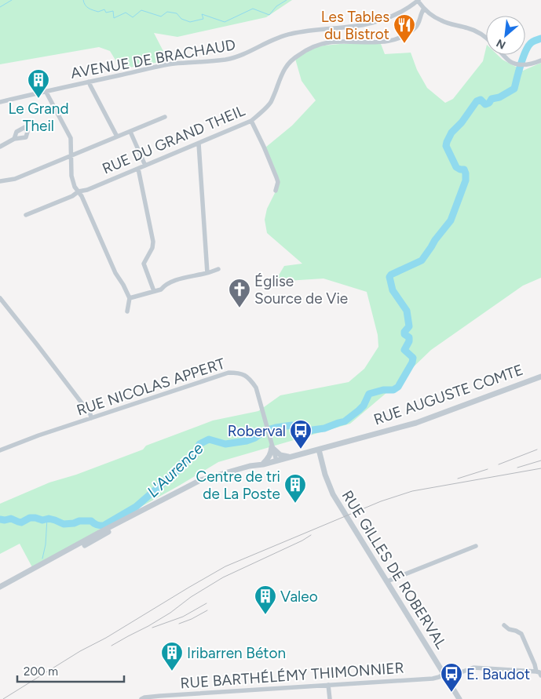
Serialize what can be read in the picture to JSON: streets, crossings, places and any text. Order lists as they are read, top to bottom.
{
  "streets": {
    "street": [
      "AVENUE DE BRACHAUD",
      "RUE DU GRAND THEIL",
      "RUE NICOLAS APPERT",
      "RUE AUGUSTE COMTE",
      "RUE GILLES DE ROBERVAL",
      "RUE BARTHÉLÉMY THIMONNIER"
    ]
  },
  "crossings": [
    ["RUE NICOLAS APPERT", "RUE AUGUSTE COMTE"],
    ["RUE AUGUSTE COMTE", "RUE GILLES DE ROBERVAL"],
    ["RUE GILLES DE ROBERVAL", "RUE BARTHÉLÉMY THIMONNIER"]
  ],
  "water": ["L'Aurence"],
  "places": {
    "restaurant": ["Les Tables du Bistrot"],
    "building": [
      "Le Grand Theil",
      "Centre de tri de La Poste",
      "Valeo",
      "Iribarren Béton"
    ],
    "church": ["Église Source de Vie"],
    "bus stop": ["Roberval", "E. Baudot"]
  },
  "scale_bar": "200 m",
  "north": "bottom left"
}
